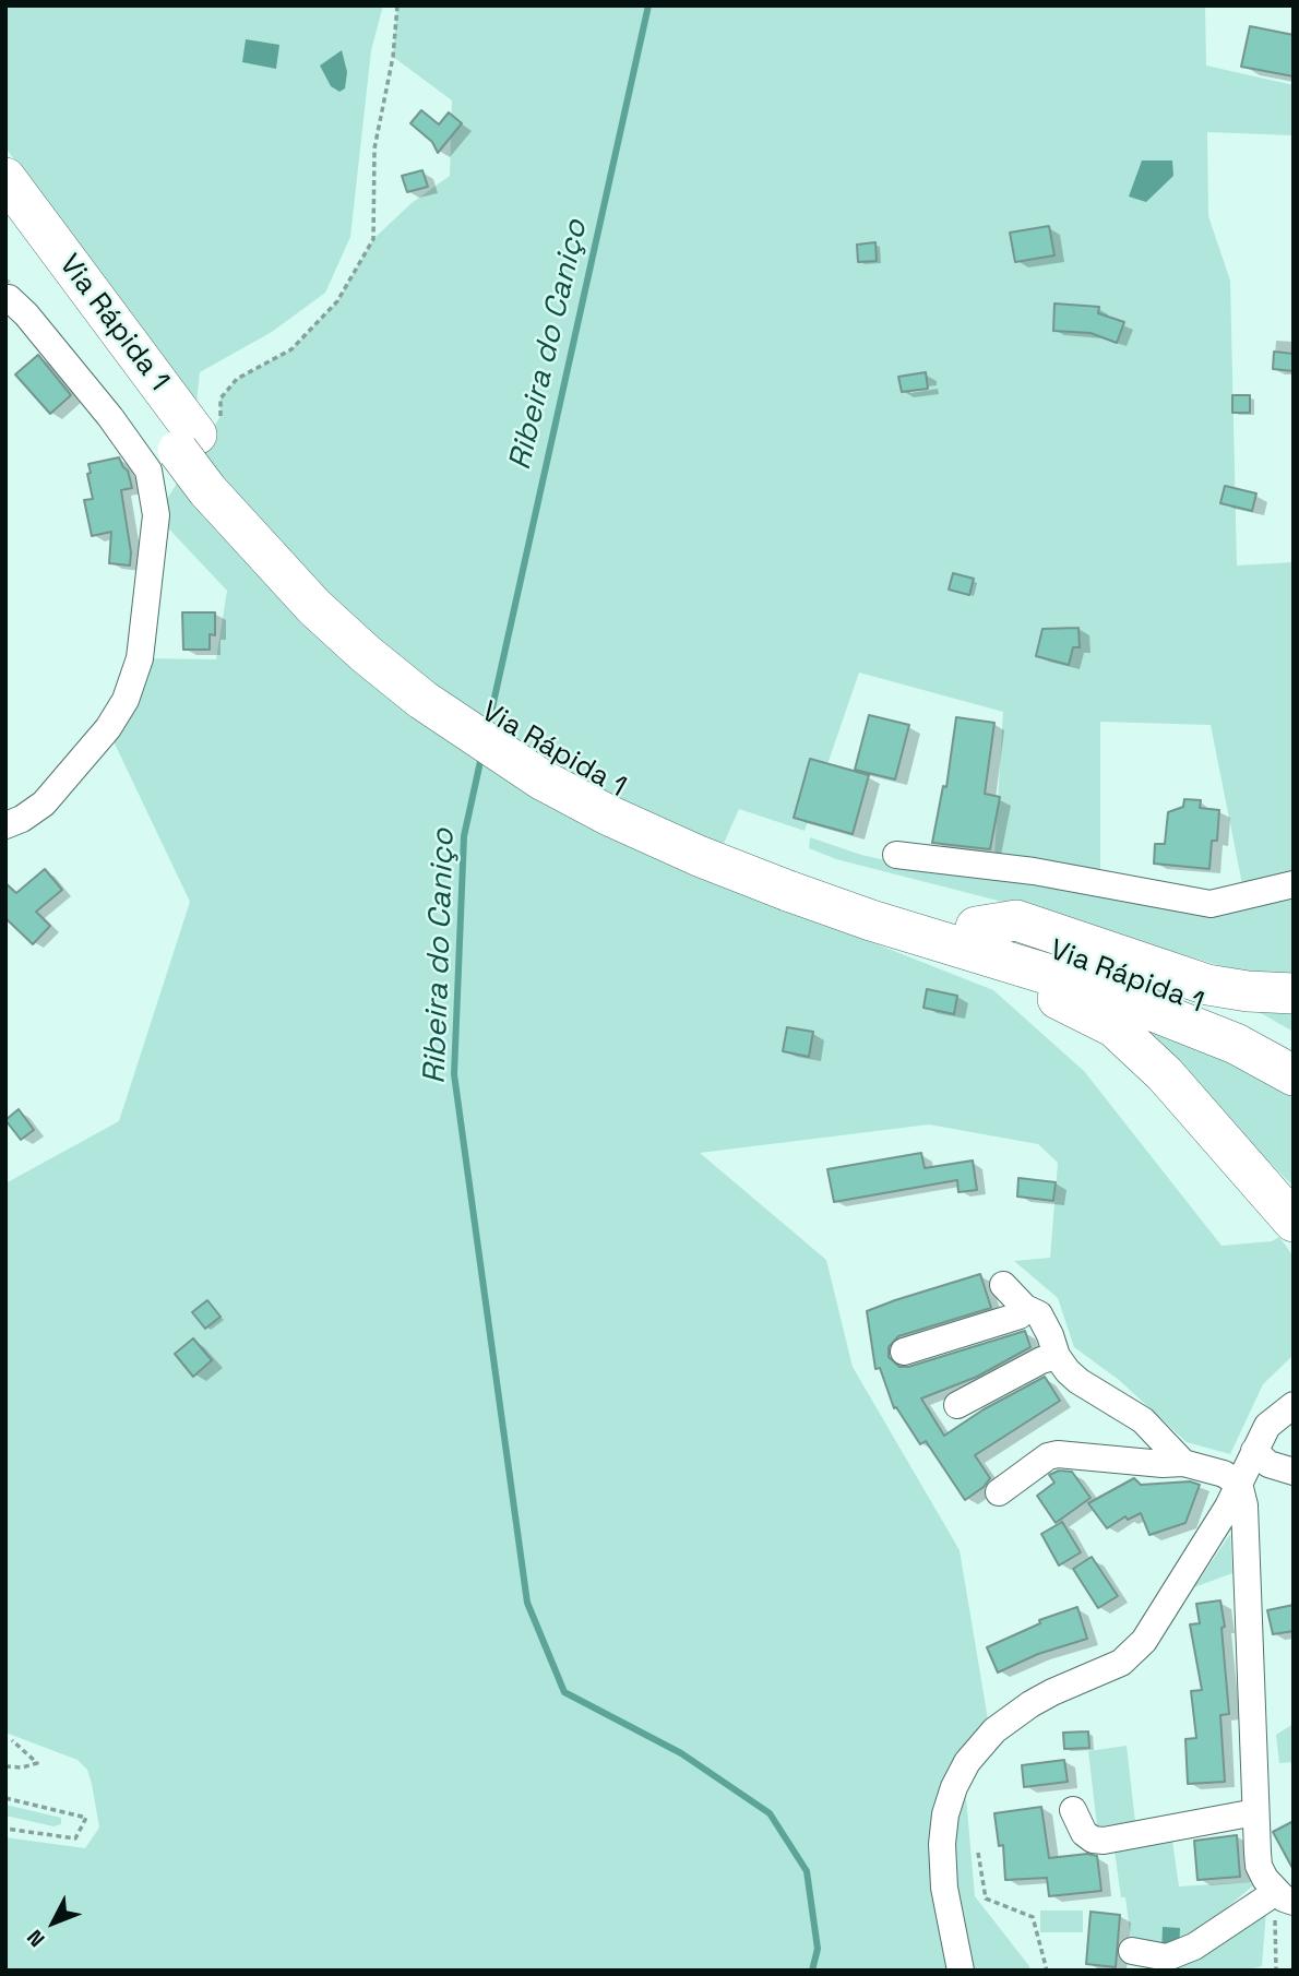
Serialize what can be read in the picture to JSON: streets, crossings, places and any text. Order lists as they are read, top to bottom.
{
  "streets": {
    "highway": ["Via Rápida 1"]
  },
  "water": ["Ribeira do Caniço"],
  "north": "bottom left"
}
